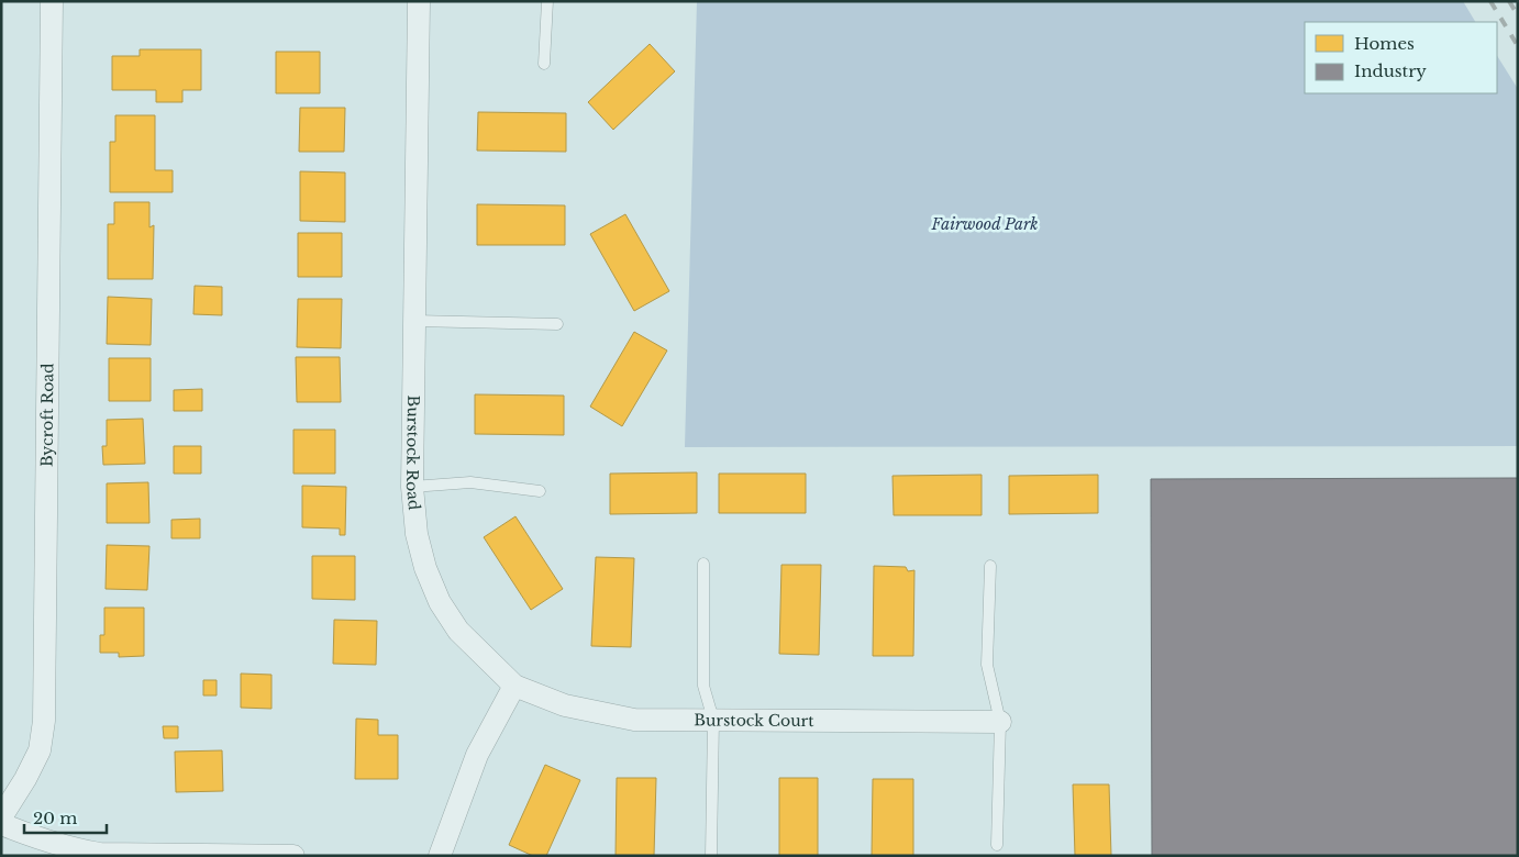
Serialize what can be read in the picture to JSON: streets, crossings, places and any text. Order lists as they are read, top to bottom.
{
  "streets": {
    "street": ["Bycroft Road", "Burstock Road", "Burstock Court"]
  },
  "crossings": [
    ["Burstock Road", "Burstock Court"]
  ],
  "parks": ["Fairwood Park"],
  "legend": ["Homes", "Industry"],
  "scale_bar": "20 m"
}
